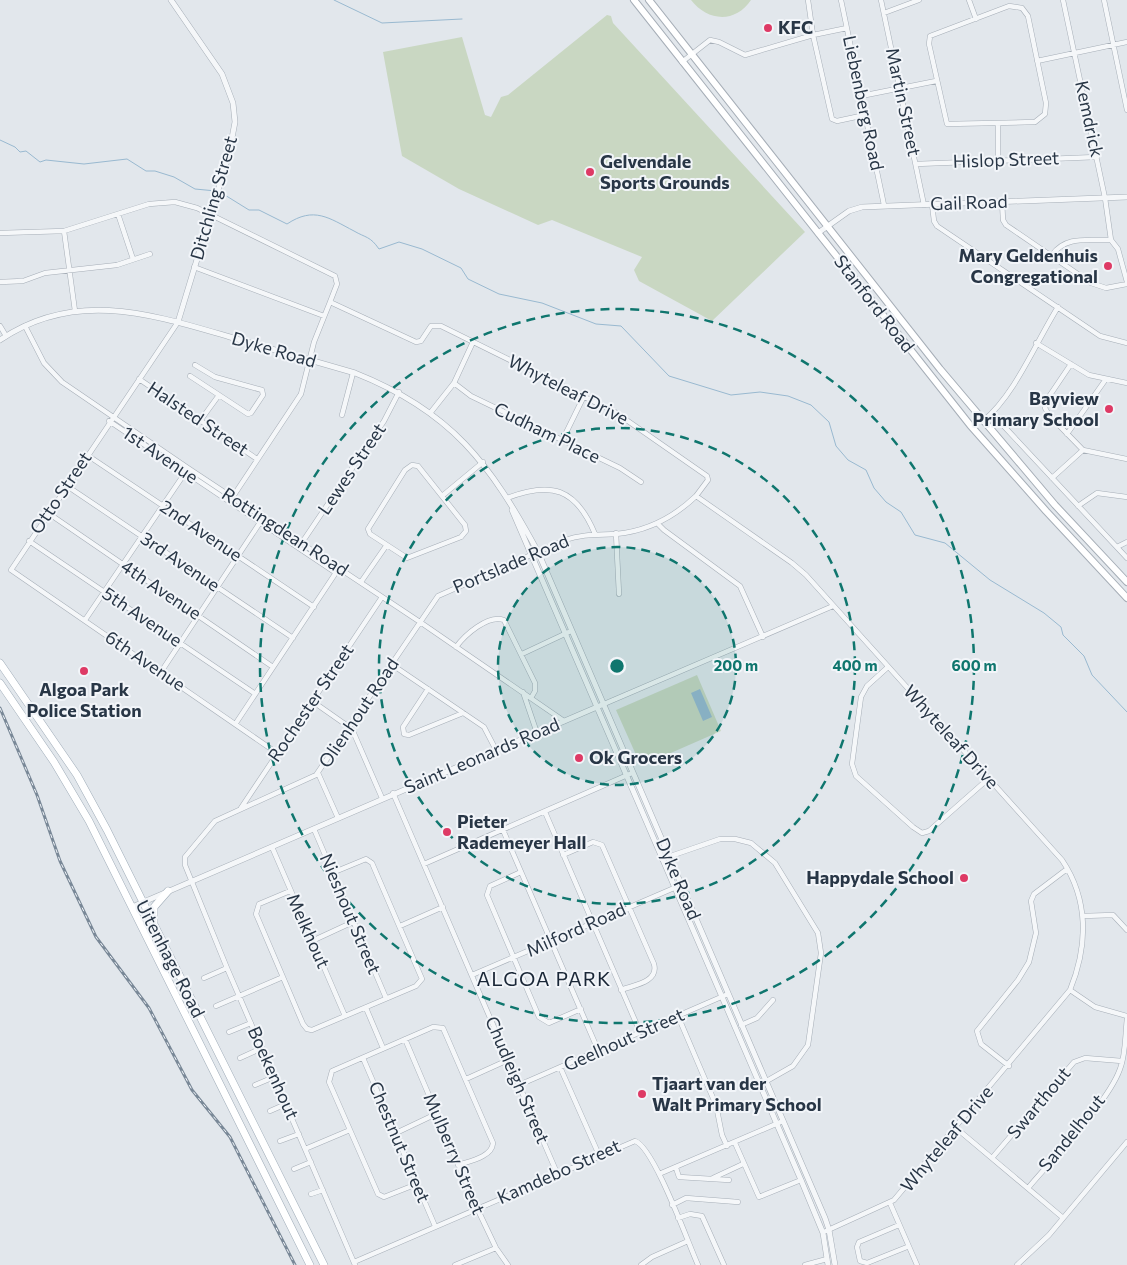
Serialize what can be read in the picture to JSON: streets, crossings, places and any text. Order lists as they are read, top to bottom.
{
  "streets": {
    "main road": ["Stanford Road", "Uitenhage Road"],
    "street": [
      "Martin Street",
      "Liebenberg Road",
      "Kemdrick",
      "Hislop Street",
      "Ditchling Street",
      "Gail Road",
      "Dyke Road",
      "Whyteleaf Drive",
      "Halsted Street",
      "Cudham Place",
      "1st Avenue",
      "Lewes Street",
      "Otto Street",
      "2nd Avenue",
      "Rottingdean Road",
      "3rd Avenue",
      "Portslade Road",
      "4th Avenue",
      "5th Avenue",
      "6th Avenue",
      "Rochester Street",
      "Olienhout Road",
      "Saint Leonards Road",
      "Nieshout Street",
      "Milford Road",
      "Melkhout",
      "Geelhout Street",
      "Boekenhout",
      "Chudleigh Street",
      "Swarthout",
      "Sandelhout",
      "Chestnut Street",
      "Mulberry Street",
      "Kamdebo Street"
    ]
  },
  "crossings": [
    ["Martin Street", "Hislop Street"],
    ["Martin Street", "Gail Road"],
    ["Liebenberg Road", "Gail Road"],
    ["Kemdrick", "Hislop Street"],
    ["Kemdrick", "Gail Road"],
    ["Ditchling Street", "Dyke Road"],
    ["Ditchling Street", "Otto Street"],
    ["Gail Road", "Stanford Road"],
    ["Dyke Road", "Whyteleaf Drive"],
    ["Dyke Road", "Lewes Street"],
    ["Dyke Road", "Otto Street"],
    ["Dyke Road", "Rottingdean Road"],
    ["Dyke Road", "Portslade Road"],
    ["Dyke Road", "Saint Leonards Road"],
    ["Dyke Road", "Milford Road"],
    ["Dyke Road", "Geelhout Street"],
    ["Whyteleaf Drive", "Portslade Road"],
    ["Whyteleaf Drive", "Saint Leonards Road"],
    ["Halsted Street", "Otto Street"],
    ["1st Avenue", "Otto Street"],
    ["1st Avenue", "Rottingdean Road"],
    ["Lewes Street", "Rottingdean Road"],
    ["Otto Street", "2nd Avenue"],
    ["Otto Street", "Rottingdean Road"],
    ["Otto Street", "3rd Avenue"],
    ["Otto Street", "4th Avenue"],
    ["Otto Street", "5th Avenue"],
    ["Otto Street", "6th Avenue"],
    ["Rottingdean Road", "Portslade Road"],
    ["Rottingdean Road", "Rochester Street"],
    ["Rottingdean Road", "Olienhout Road"],
    ["Rottingdean Road", "Saint Leonards Road"],
    ["Portslade Road", "Olienhout Road"],
    ["6th Avenue", "Rochester Street"],
    ["Rochester Street", "Olienhout Road"],
    ["Olienhout Road", "Saint Leonards Road"],
    ["Olienhout Road", "Boekenhout"],
    ["Saint Leonards Road", "Nieshout Street"],
    ["Saint Leonards Road", "Melkhout"],
    ["Saint Leonards Road", "Uitenhage Road"],
    ["Saint Leonards Road", "Boekenhout"],
    ["Saint Leonards Road", "Chudleigh Street"],
    ["Milford Road", "Chudleigh Street"],
    ["Geelhout Street", "Chudleigh Street"],
    ["Boekenhout", "Kamdebo Street"],
    ["Chudleigh Street", "Kamdebo Street"],
    ["Swarthout", "Sandelhout"],
    ["Chestnut Street", "Kamdebo Street"],
    ["Mulberry Street", "Kamdebo Street"]
  ],
  "districts": ["ALGOA PARK"],
  "places": [
    "KFC",
    "Gelvendale Sports Grounds",
    "Mary Geldenhuis Congregational",
    "Bayview Primary School",
    "Algoa Park Police Station",
    "Ok Grocers",
    "Pieter Rademeyer Hall",
    "Happydale School",
    "Tjaart van der Walt Primary School"
  ],
  "rings": ["200 m", "400 m", "600 m"]
}
